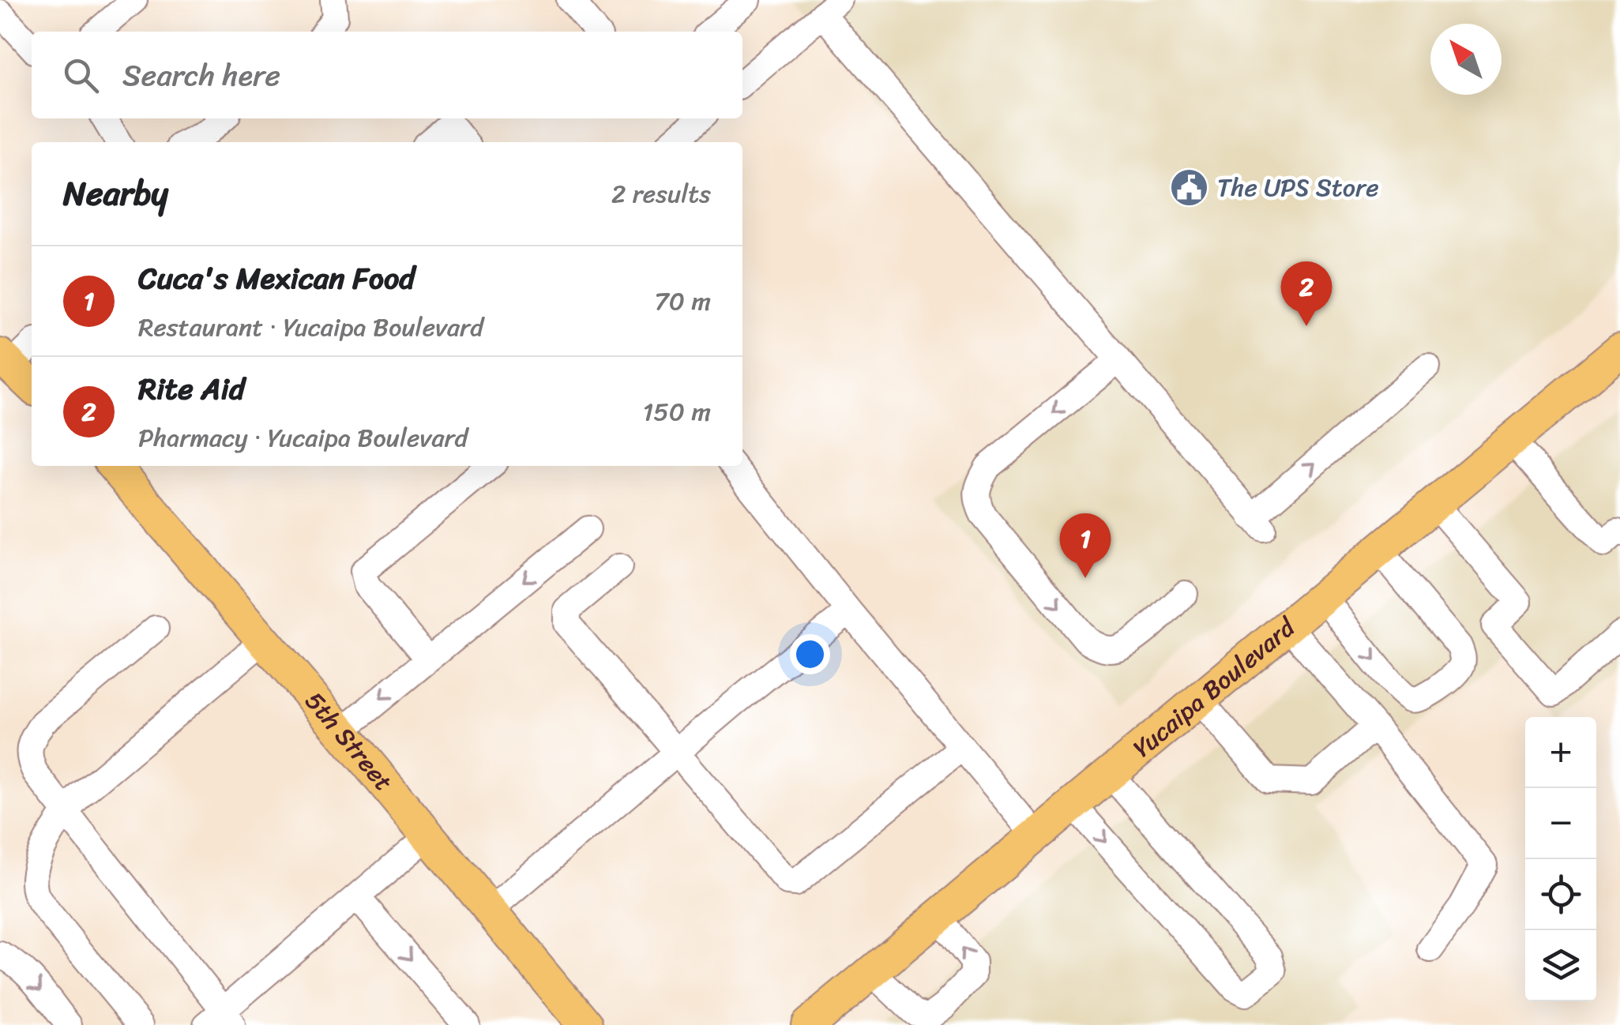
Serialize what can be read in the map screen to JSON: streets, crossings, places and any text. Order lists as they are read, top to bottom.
{
  "streets": {
    "main road": ["Yucaipa Boulevard", "5th Street"]
  },
  "places": {
    "public building": ["The UPS Store"]
  },
  "north": "top left",
  "page": {
    "search": "Search here",
    "heading": ["Nearby", "2 results"],
    "list": [
      {
        "mark": "1",
        "name": "Cuca's Mexican Food",
        "note": "Restaurant · Yucaipa Boulevard",
        "value": "70 m"
      },
      {
        "mark": "2",
        "name": "Rite Aid",
        "note": "Pharmacy · Yucaipa Boulevard",
        "value": "150 m"
      }
    ],
    "pins": ["2", "1"],
    "map_buttons": ["+", "−"]
  }
}
